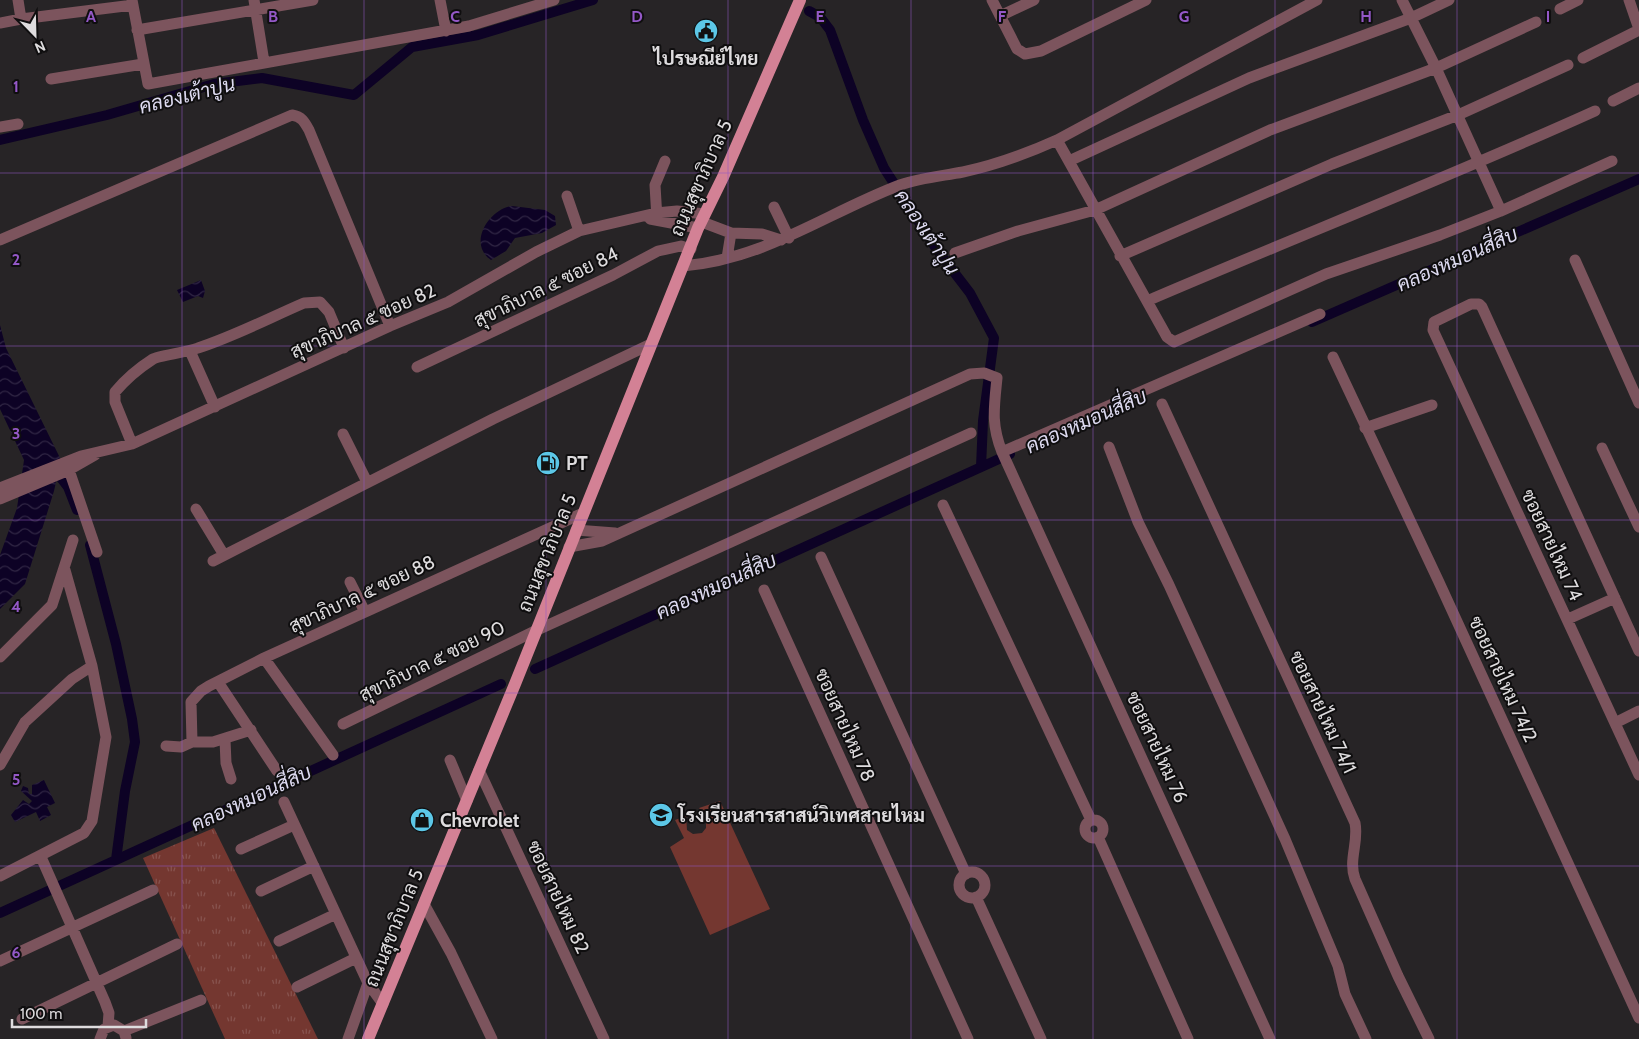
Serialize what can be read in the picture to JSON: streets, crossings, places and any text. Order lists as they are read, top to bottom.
{
  "streets": {
    "main road": ["ถนนสุขาภิบาล 5"],
    "street": [
      "สุขาภิบาล ๕ ซอย 84",
      "สุขาภิบาล ๕ ซอย 82",
      "ซอยสายไหม 74",
      "สุขาภิบาล ๕ ซอย 88",
      "สุขาภิบาล ๕ ซอย 90",
      "ซอยสายไหม 74/2",
      "ซอยสายไหม 74/1",
      "ซอยสายไหม 78",
      "ซอยสายไหม 76",
      "ซอยสายไหม 82"
    ]
  },
  "crossings": [
    ["ถนนสุขาภิบาล 5", "สุขาภิบาล ๕ ซอย 84"],
    ["ถนนสุขาภิบาล 5", "สุขาภิบาล ๕ ซอย 82"],
    ["ถนนสุขาภิบาล 5", "สุขาภิบาล ๕ ซอย 88"],
    ["ถนนสุขาภิบาล 5", "สุขาภิบาล ๕ ซอย 90"],
    ["ถนนสุขาภิบาล 5", "ซอยสายไหม 82"]
  ],
  "water": ["คลองเต้าปูน", "คลองหมอนสี่สิบ"],
  "places": {
    "public building": ["ไปรษณีย์ไทย"],
    "fuel station": ["PT"],
    "school or university": ["โรงเรียนสารสาสน์วิเทศสายไหม"],
    "shop": ["Chevrolet"]
  },
  "scale_bar": "100 m",
  "north": "bottom right",
  "grid": {
    "columns": [
      "A",
      "B",
      "C",
      "D",
      "E",
      "F",
      "G",
      "H",
      "I"
    ],
    "rows": [
      "1",
      "2",
      "3",
      "4",
      "5",
      "6"
    ]
  }
}
